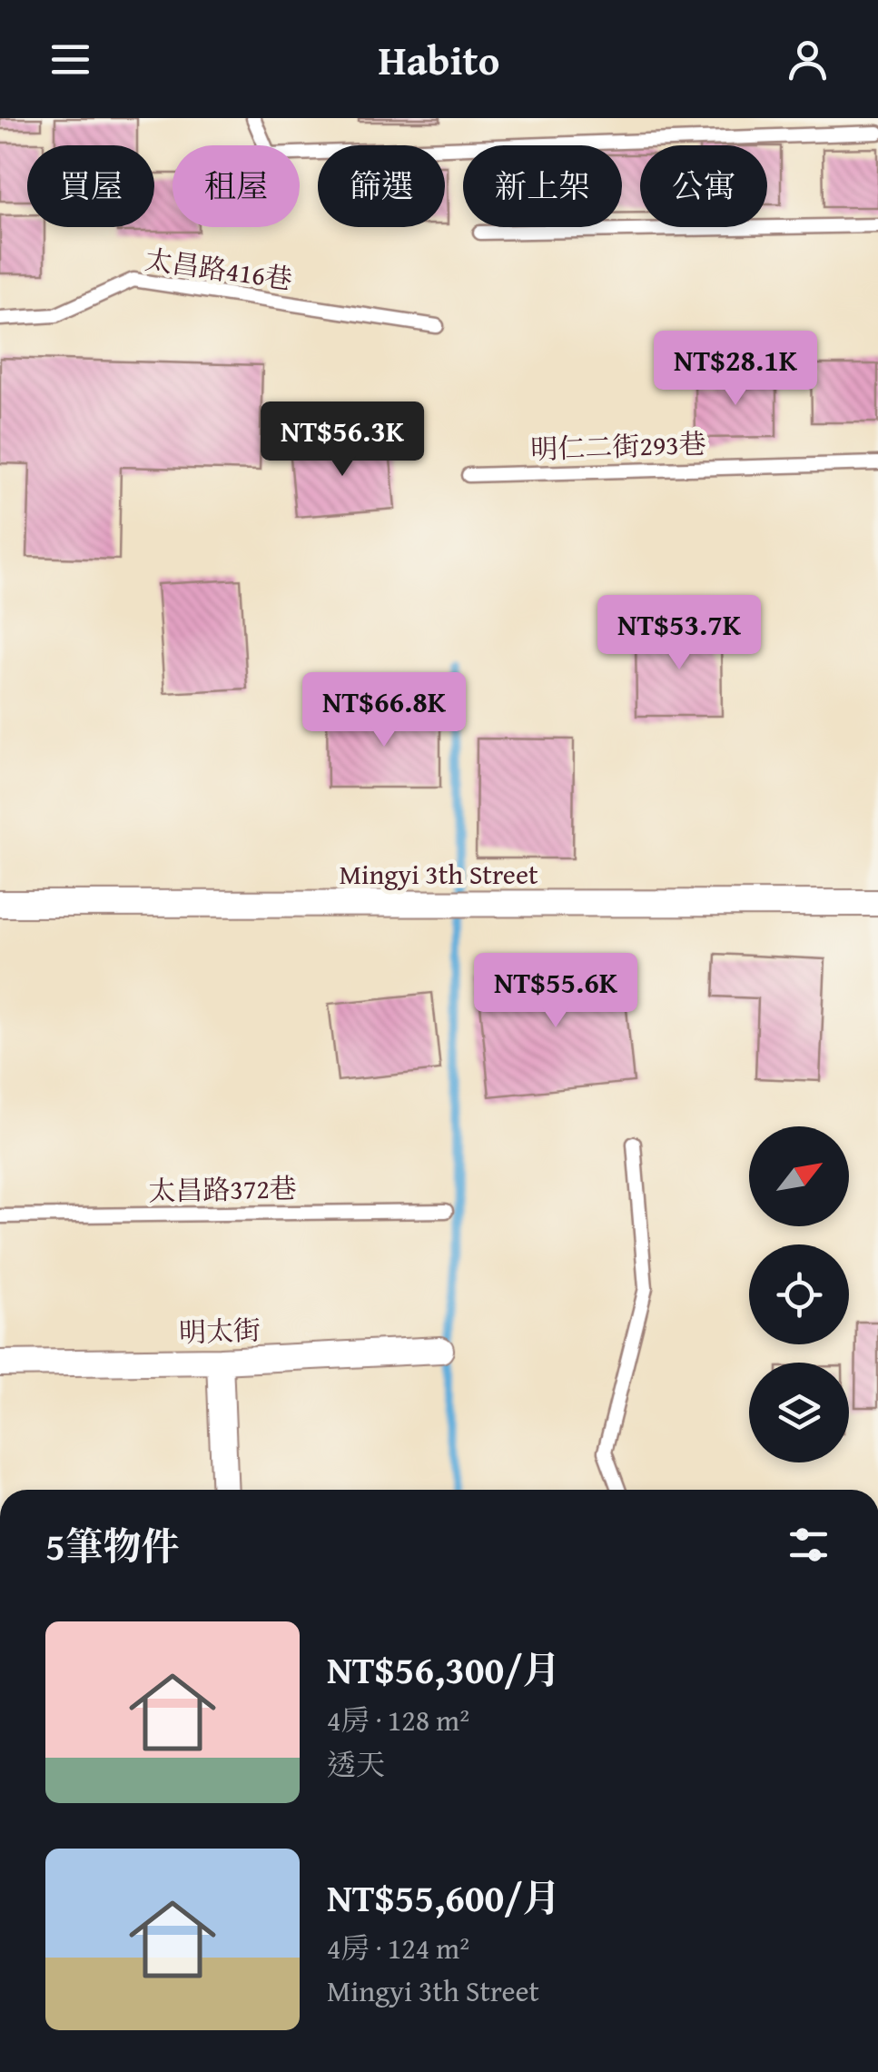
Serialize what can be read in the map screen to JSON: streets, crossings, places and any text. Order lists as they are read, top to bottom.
{
  "streets": {
    "street": ["Mingyi 3th Street", "明太街"],
    "lane": ["太昌路416巷", "明仁二街293巷", "太昌路372巷"]
  },
  "north": "top right",
  "page": {
    "header": "Habito",
    "chip": [
      "買屋",
      "租屋",
      "篩選",
      "新上架",
      "公寓"
    ],
    "price": [
      "NT$28.1K",
      "NT$56.3K",
      "NT$53.7K",
      "NT$66.8K",
      "NT$55.6K"
    ],
    "heading": "5筆物件",
    "list": [
      {
        "name": "NT$56,300/月",
        "note": "4房 · 128 m² · 透天"
      },
      {
        "name": "NT$55,600/月",
        "note": "4房 · 124 m² · Mingyi 3th Street"
      }
    ]
  }
}
